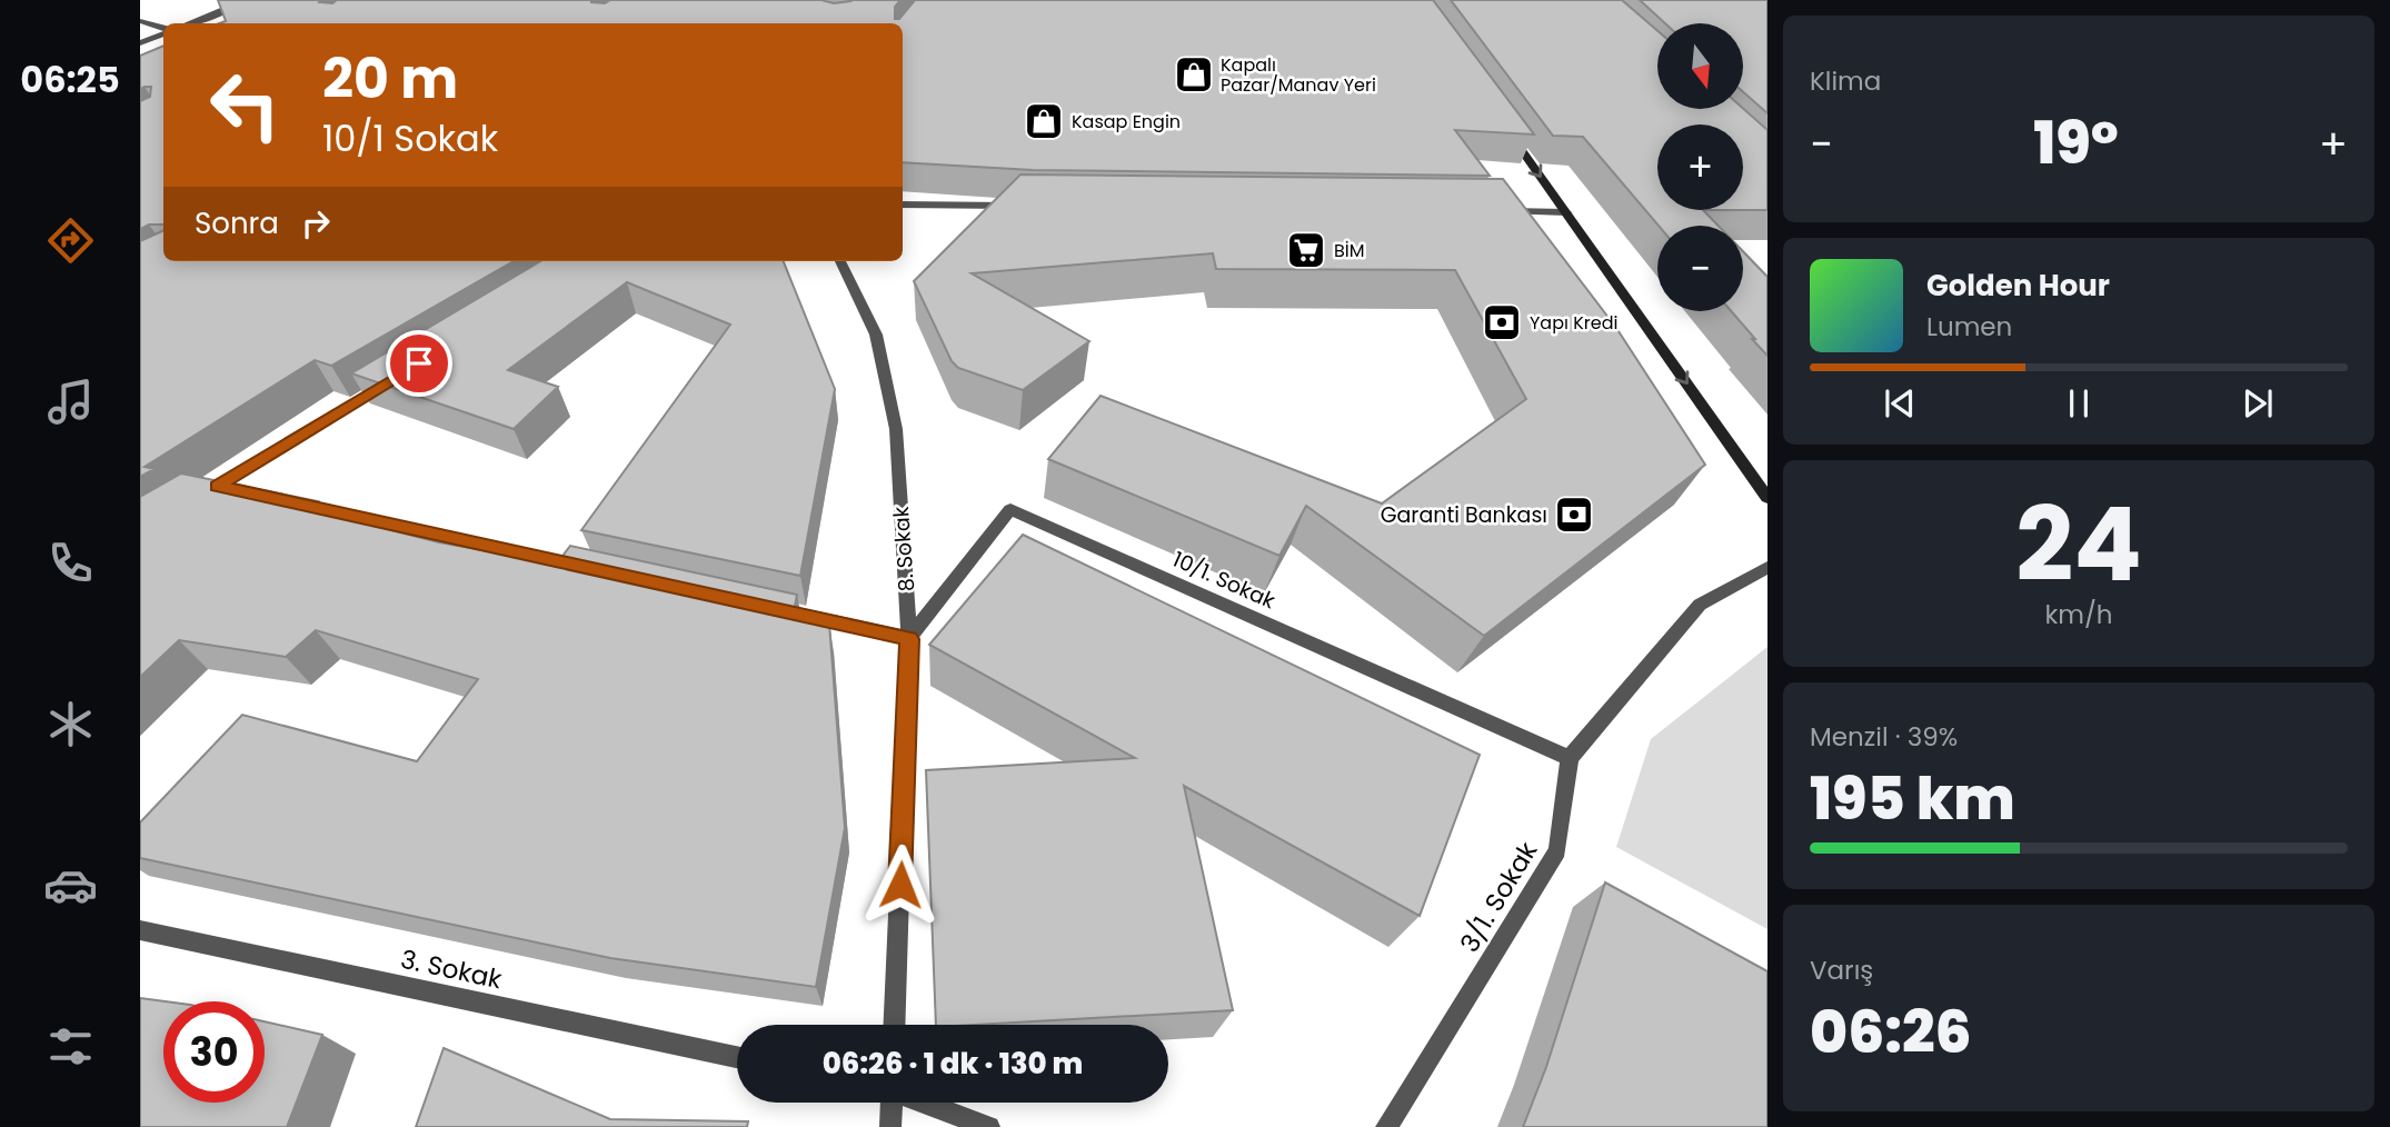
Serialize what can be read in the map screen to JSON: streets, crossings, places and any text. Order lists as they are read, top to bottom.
{
  "streets": {
    "street": [
      "8. Sokak",
      "10/1. Sokak",
      "3/1. Sokak",
      "3. Sokak"
    ]
  },
  "crossings": [
    ["8. Sokak", "10/1. Sokak"],
    ["10/1. Sokak", "3/1. Sokak"]
  ],
  "places": {
    "shop": ["Kapalı Pazar/Manav Yeri", "Kasap Engin"],
    "supermarket": ["BİM"],
    "bank": ["Yapı Kredi", "Garanti Bankası"]
  },
  "north": "bottom",
  "page": {
    "tabs": "06:25",
    "tile": [
      "Klima",
      ["24", "km/h"],
      ["Menzil · 39%", "195 km"],
      ["Varış", "06:26"]
    ],
    "map_buttons": ["+", "−"],
    "turn": ["20 m", "10/1 Sokak"],
    "heat": ["−", "19°", "+"],
    "then": "Sonra",
    "song": ["Golden Hour", "Lumen"],
    "limit": "30",
    "trip": "06:26 · 1 dk · 130 m"
  }
}
